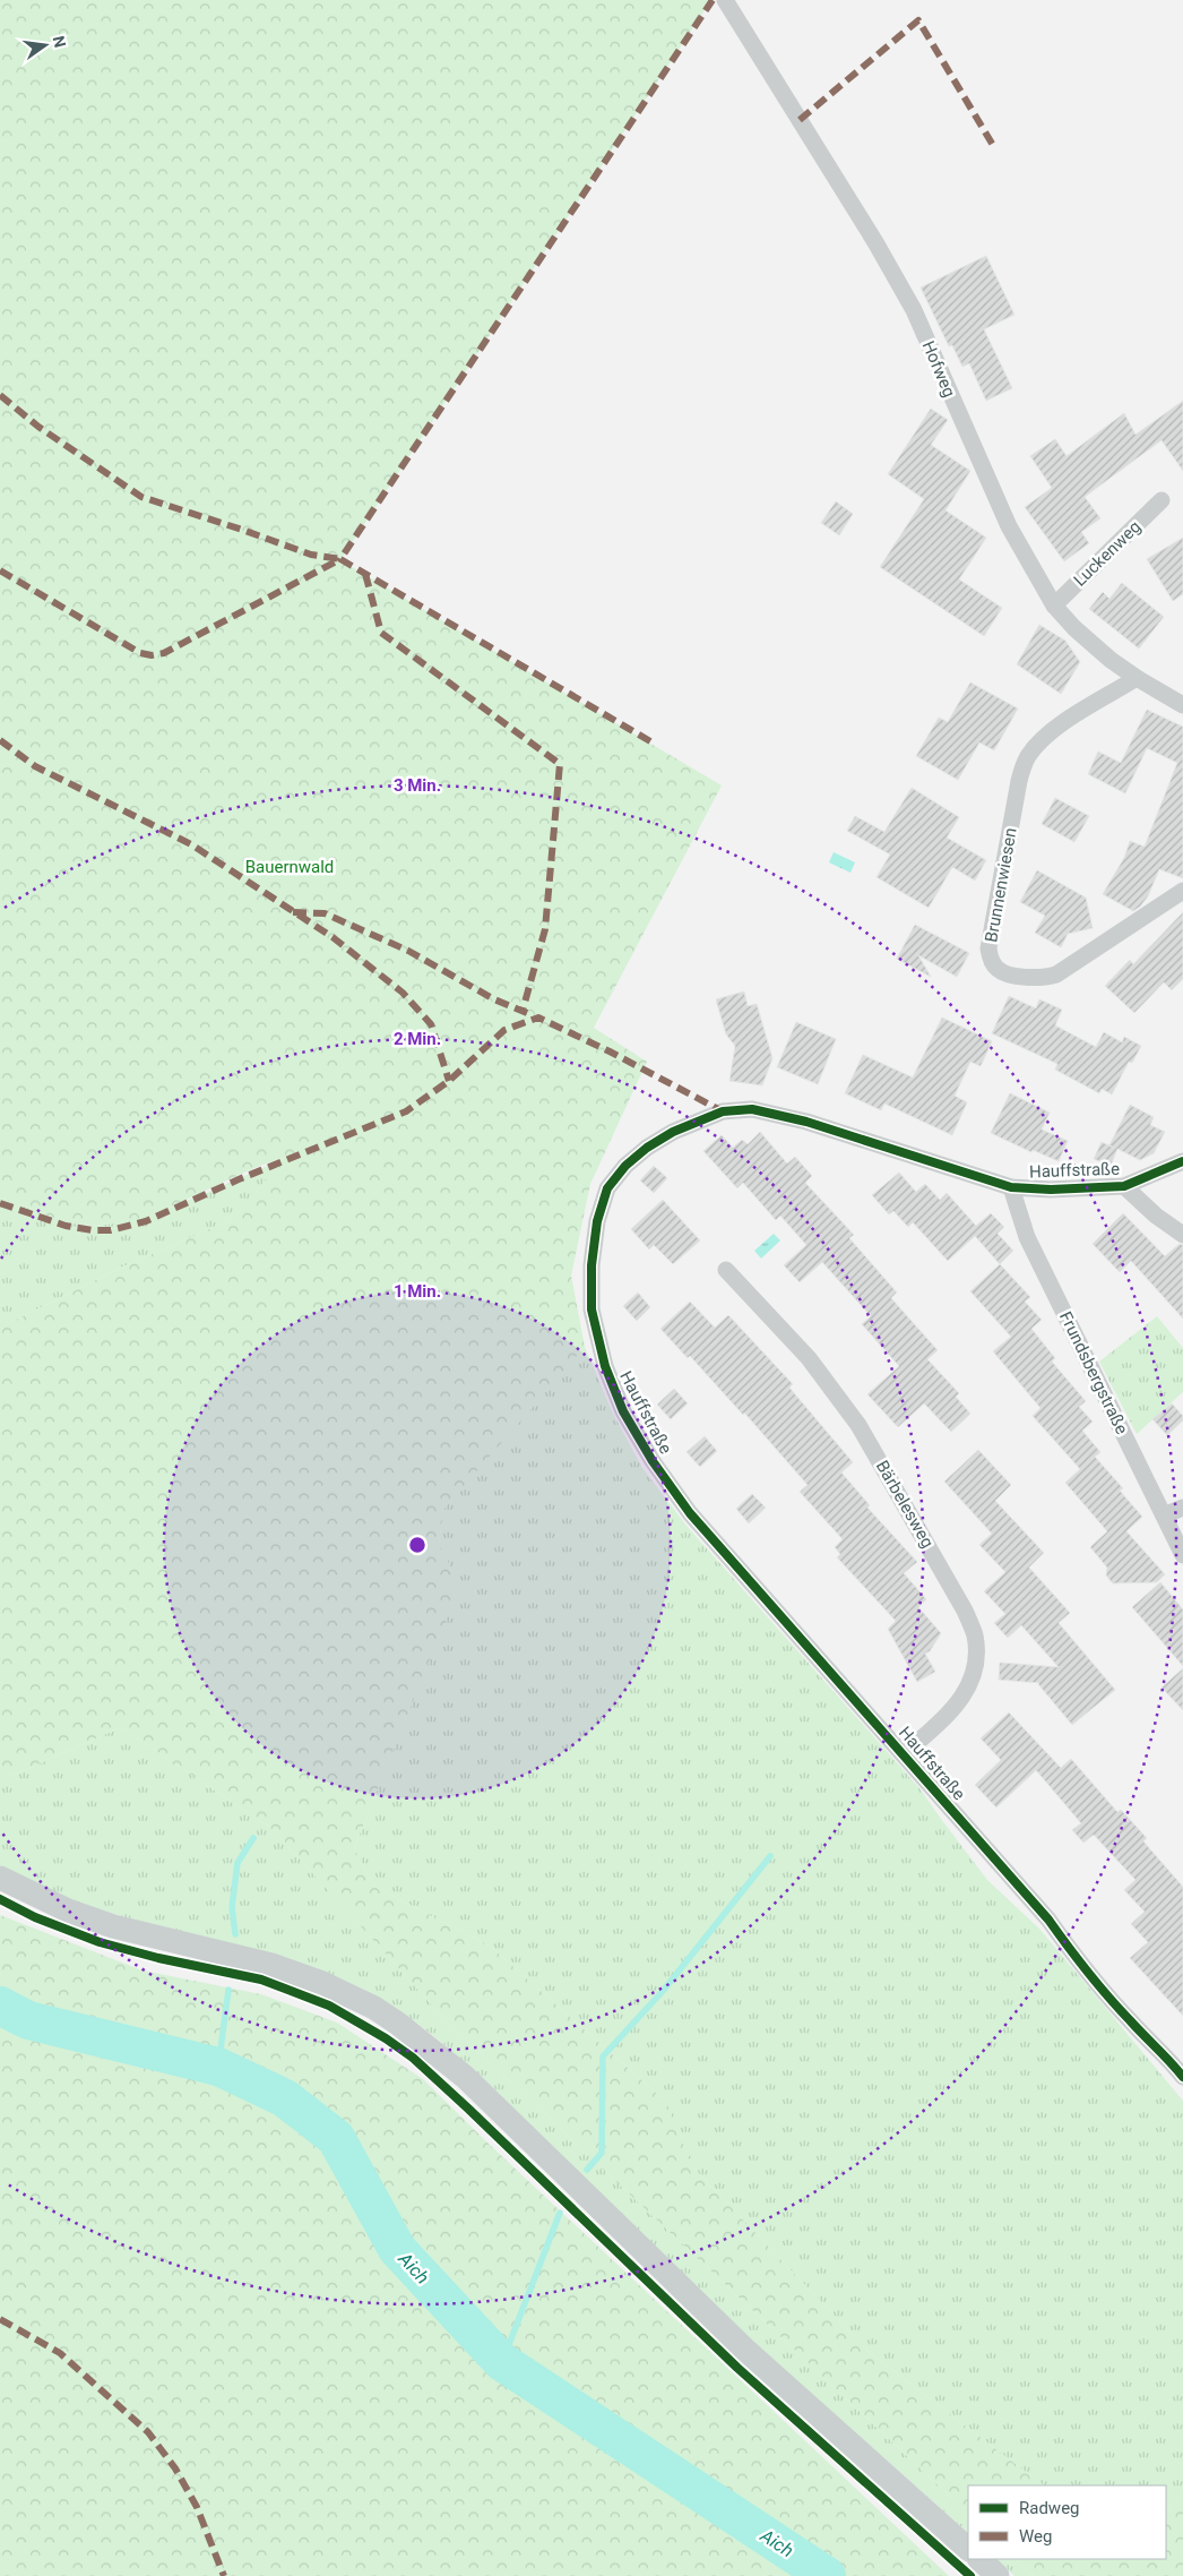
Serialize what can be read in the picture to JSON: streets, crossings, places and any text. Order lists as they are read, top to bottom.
{
  "streets": {
    "street": [
      "Hofweg",
      "Luckenweg",
      "Brunnenwiesen",
      "Hauffstraße",
      "Frundsbergstraße",
      "Bärbelesweg"
    ]
  },
  "crossings": [
    ["Hofweg", "Luckenweg"],
    ["Hofweg", "Brunnenwiesen"],
    ["Hauffstraße", "Frundsbergstraße"],
    ["Hauffstraße", "Bärbelesweg"]
  ],
  "water": ["Aich"],
  "parks": ["Bauernwald"],
  "legend": ["Radweg", "Weg"],
  "north": "right",
  "rings": ["3 Min.", "2 Min.", "1 Min."]
}
